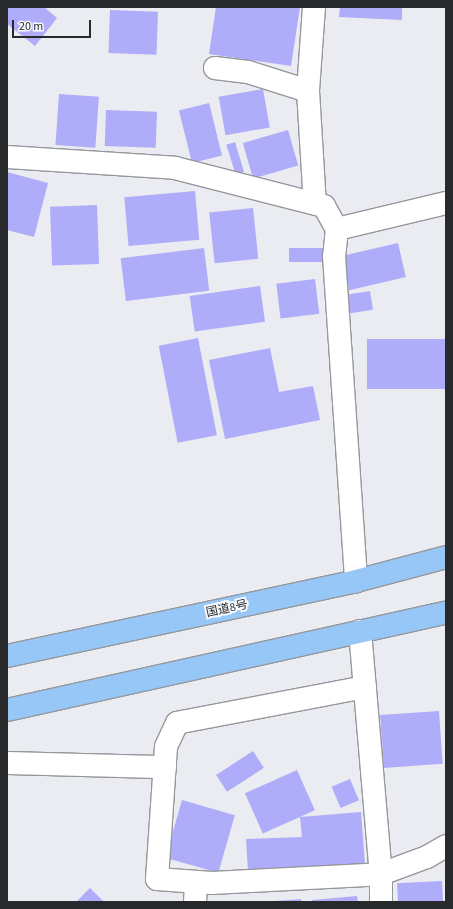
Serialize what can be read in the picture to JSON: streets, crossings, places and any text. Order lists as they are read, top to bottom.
{
  "streets": {
    "highway": ["国道8号"]
  },
  "scale_bar": "20 m"
}
